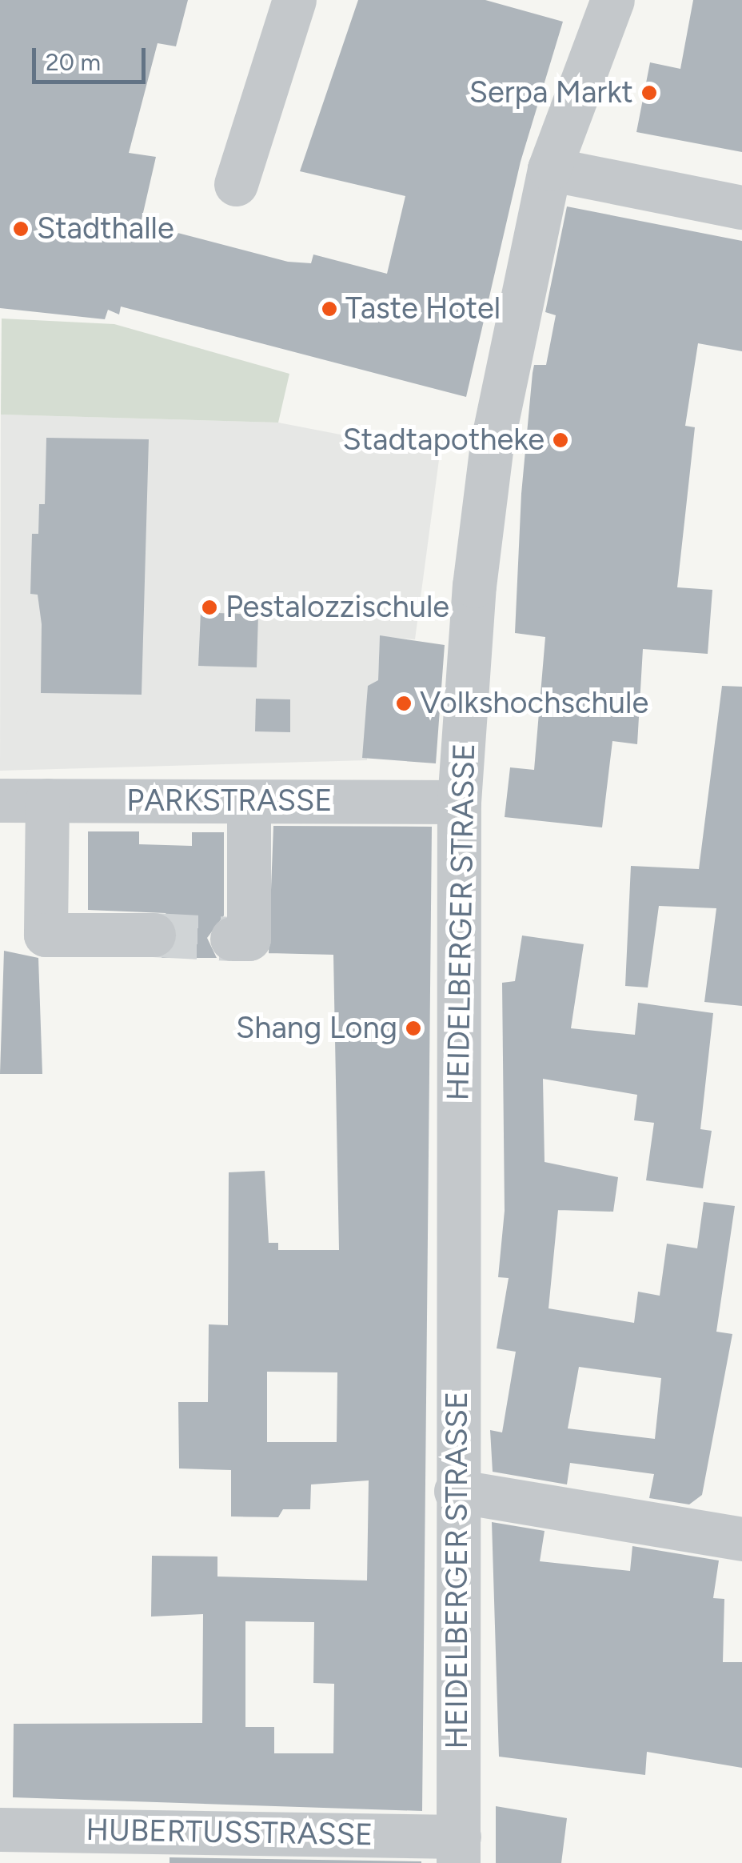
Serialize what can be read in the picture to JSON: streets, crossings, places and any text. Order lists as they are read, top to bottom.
{
  "streets": {
    "street": ["PARKSTRASSE", "HEIDELBERGER STRASSE", "HUBERTUSSTRASSE"]
  },
  "crossings": [
    ["PARKSTRASSE", "HEIDELBERGER STRASSE"],
    ["HEIDELBERGER STRASSE", "HUBERTUSSTRASSE"]
  ],
  "places": [
    "Serpa Markt",
    "Stadthalle",
    "Taste Hotel",
    "Stadtapotheke",
    "Pestalozzischule",
    "Volkshochschule",
    "Shang Long"
  ],
  "scale_bar": "20 m"
}
